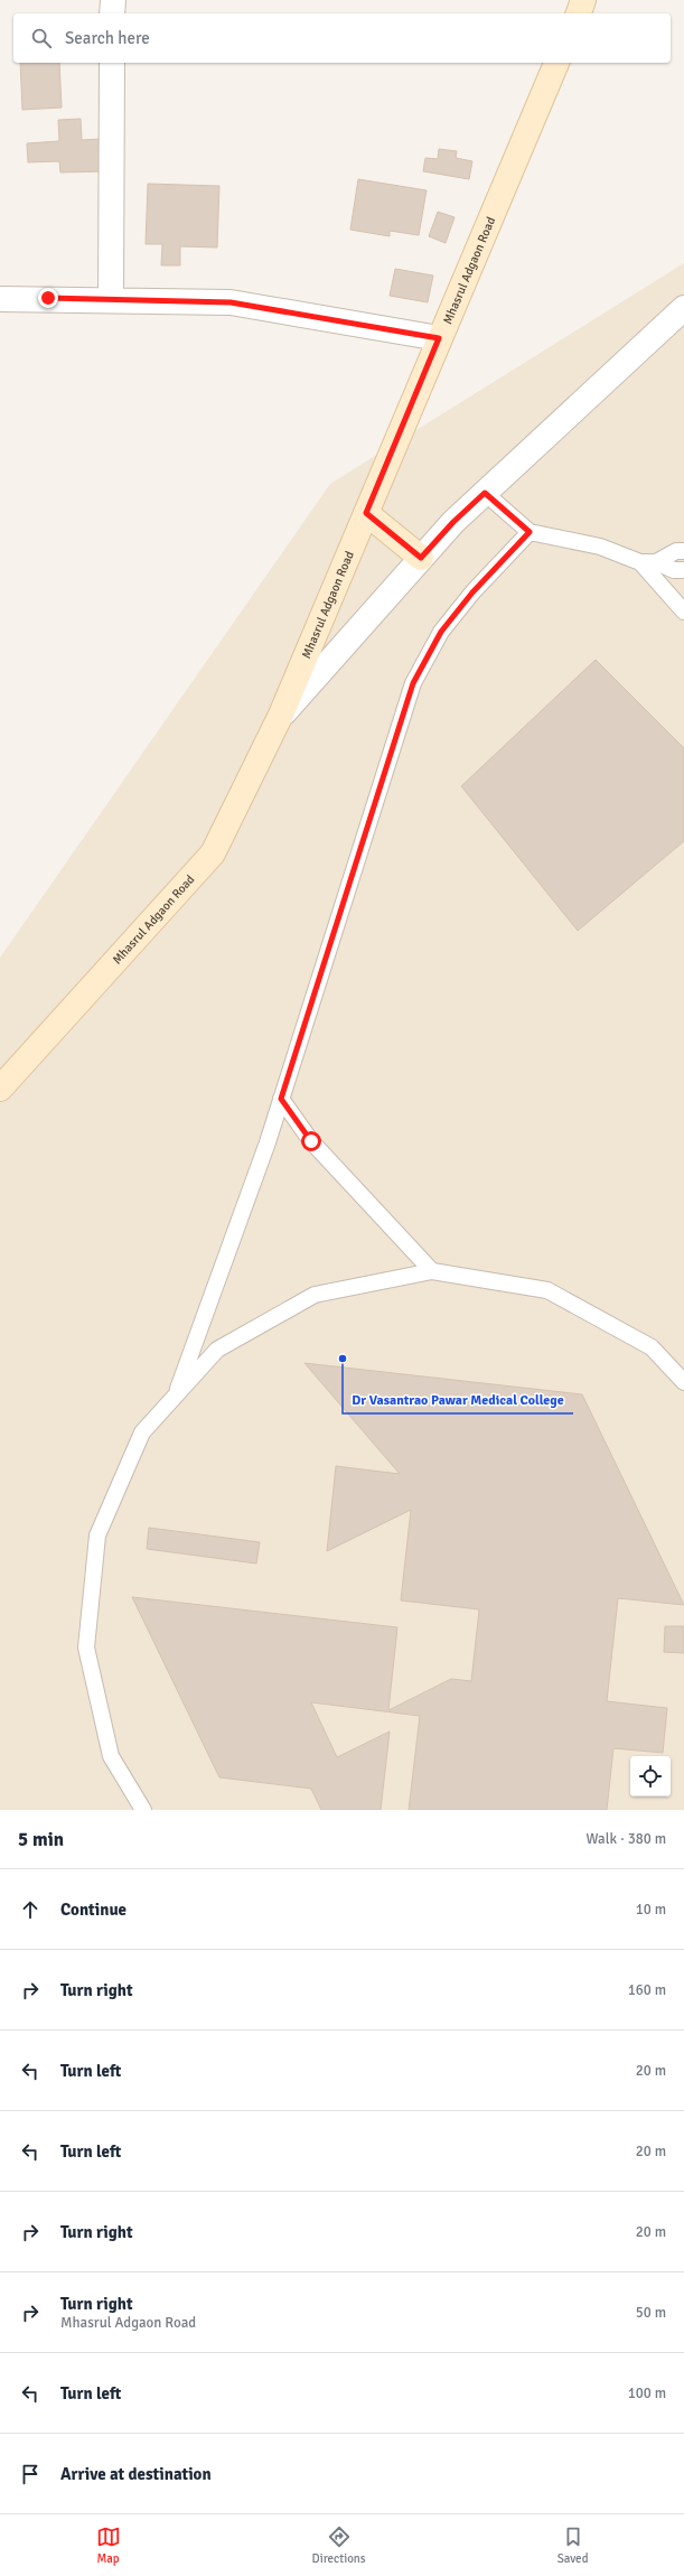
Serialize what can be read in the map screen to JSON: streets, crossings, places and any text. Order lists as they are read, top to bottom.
{
  "streets": {
    "main road": ["Mhasrul Adgaon Road"]
  },
  "places": ["Dr Vasantrao Pawar Medical College"],
  "page": {
    "search": "Search here",
    "heading": ["5 min", "Walk · 380 m"],
    "list": [
      ["Continue", "10 m"],
      ["Turn right", "160 m"],
      ["Turn left", "20 m"],
      ["Turn left", "20 m"],
      ["Turn right", "20 m"],
      ["Turn right", "Mhasrul Adgaon Road", "50 m"],
      ["Turn left", "100 m"],
      "Arrive at destination"
    ],
    "nav": ["Map", "Directions", "Saved"]
  }
}
